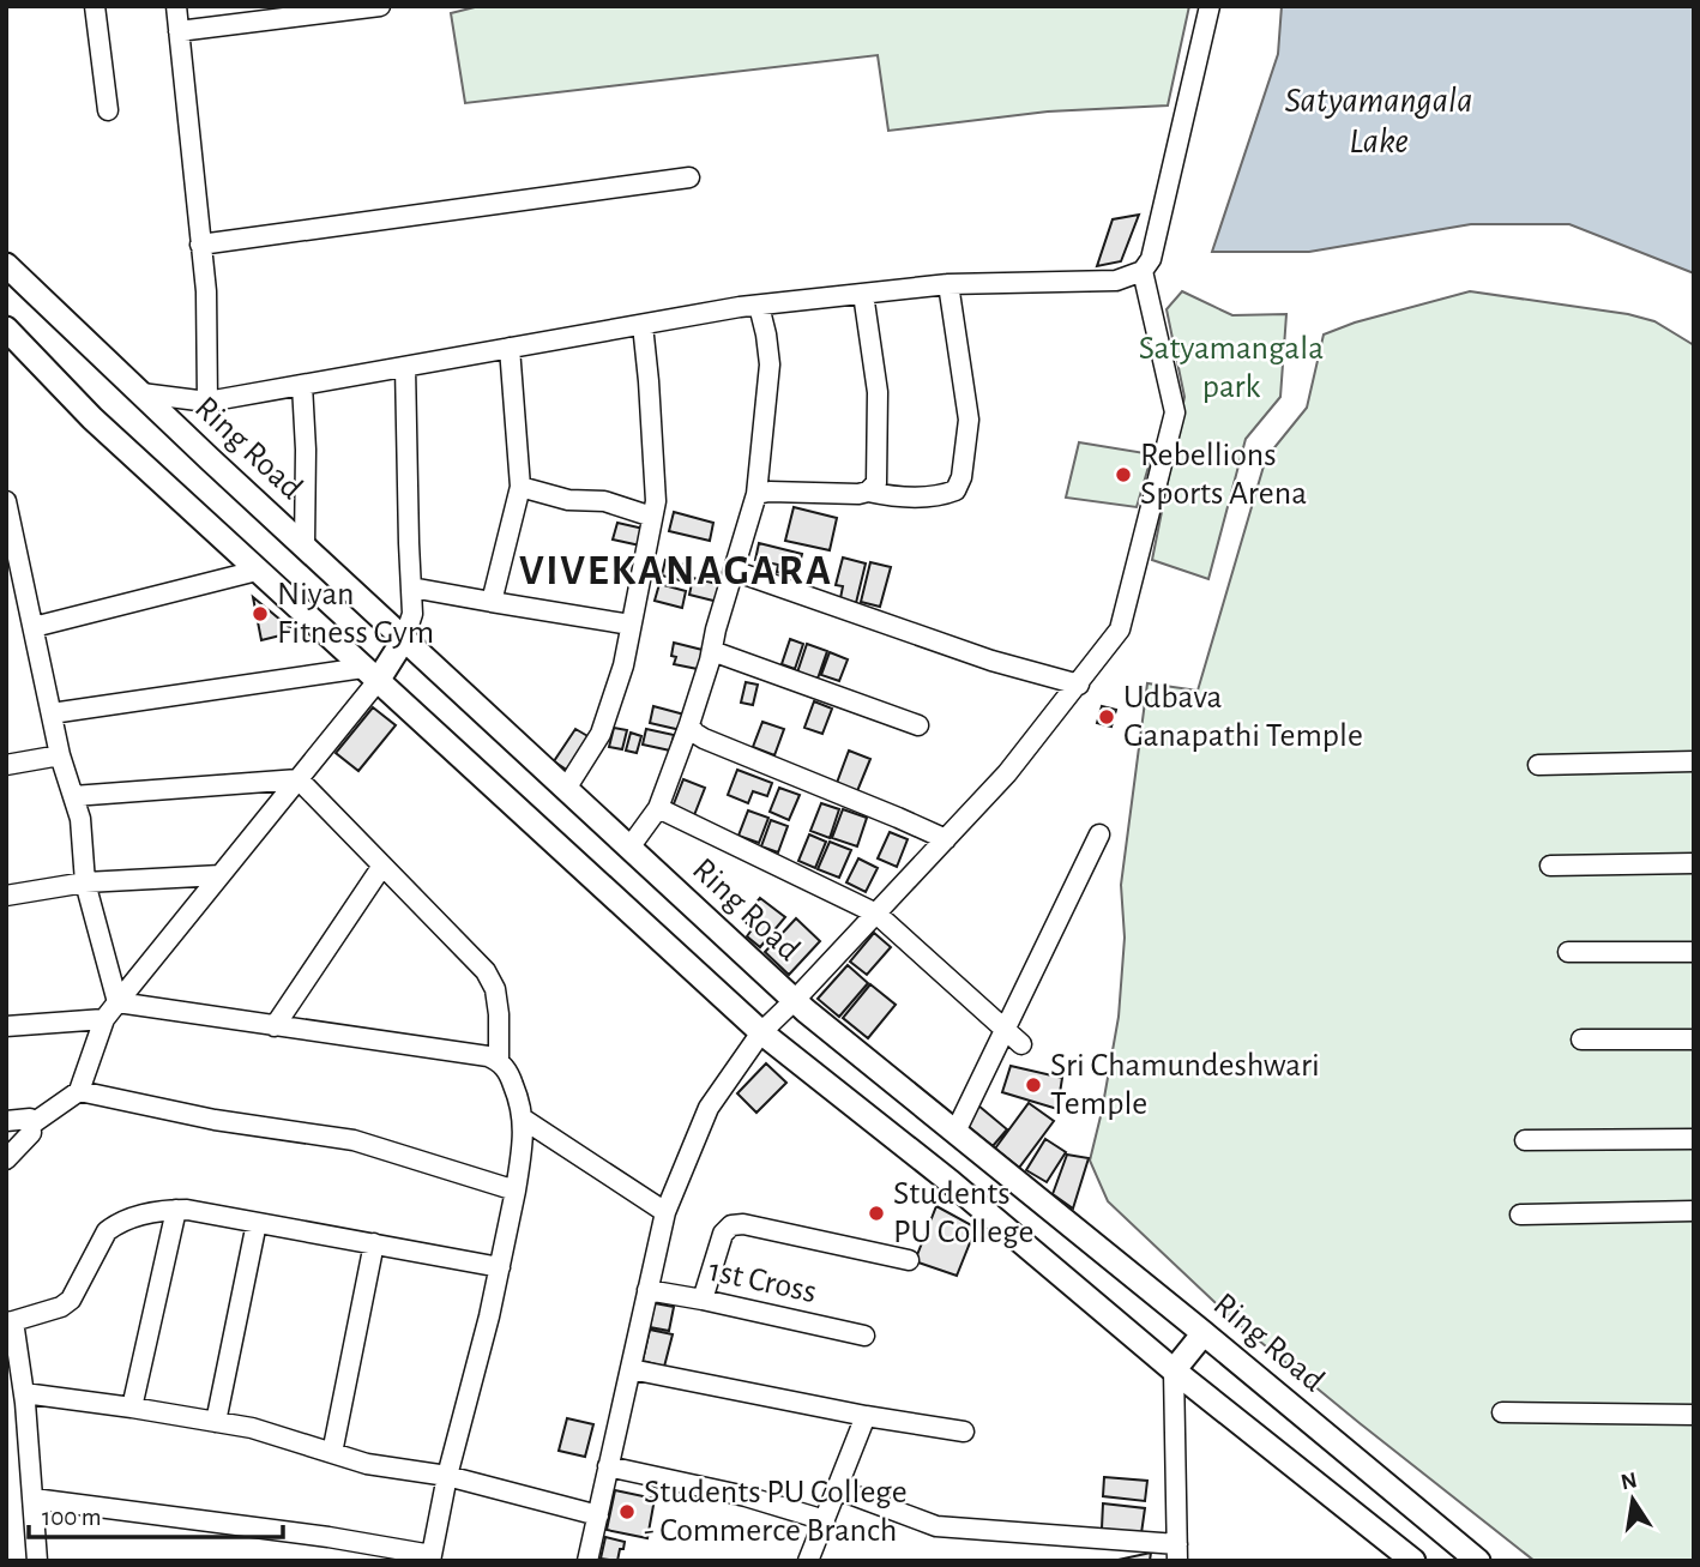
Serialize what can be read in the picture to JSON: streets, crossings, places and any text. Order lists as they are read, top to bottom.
{
  "streets": {
    "main road": ["Ring Road"],
    "street": ["1st Cross"]
  },
  "districts": ["VIVEKANAGARA"],
  "water": ["Satyamangala Lake"],
  "parks": ["Satyamangala park"],
  "places": [
    "Rebellions Sports Arena",
    "Niyan Fitness Gym",
    "Udbava Ganapathi Temple",
    "Sri Chamundeshwari Temple",
    "Students PU College",
    "Students PU College - Commerce Branch"
  ],
  "scale_bar": "100 m",
  "north": "top"
}
